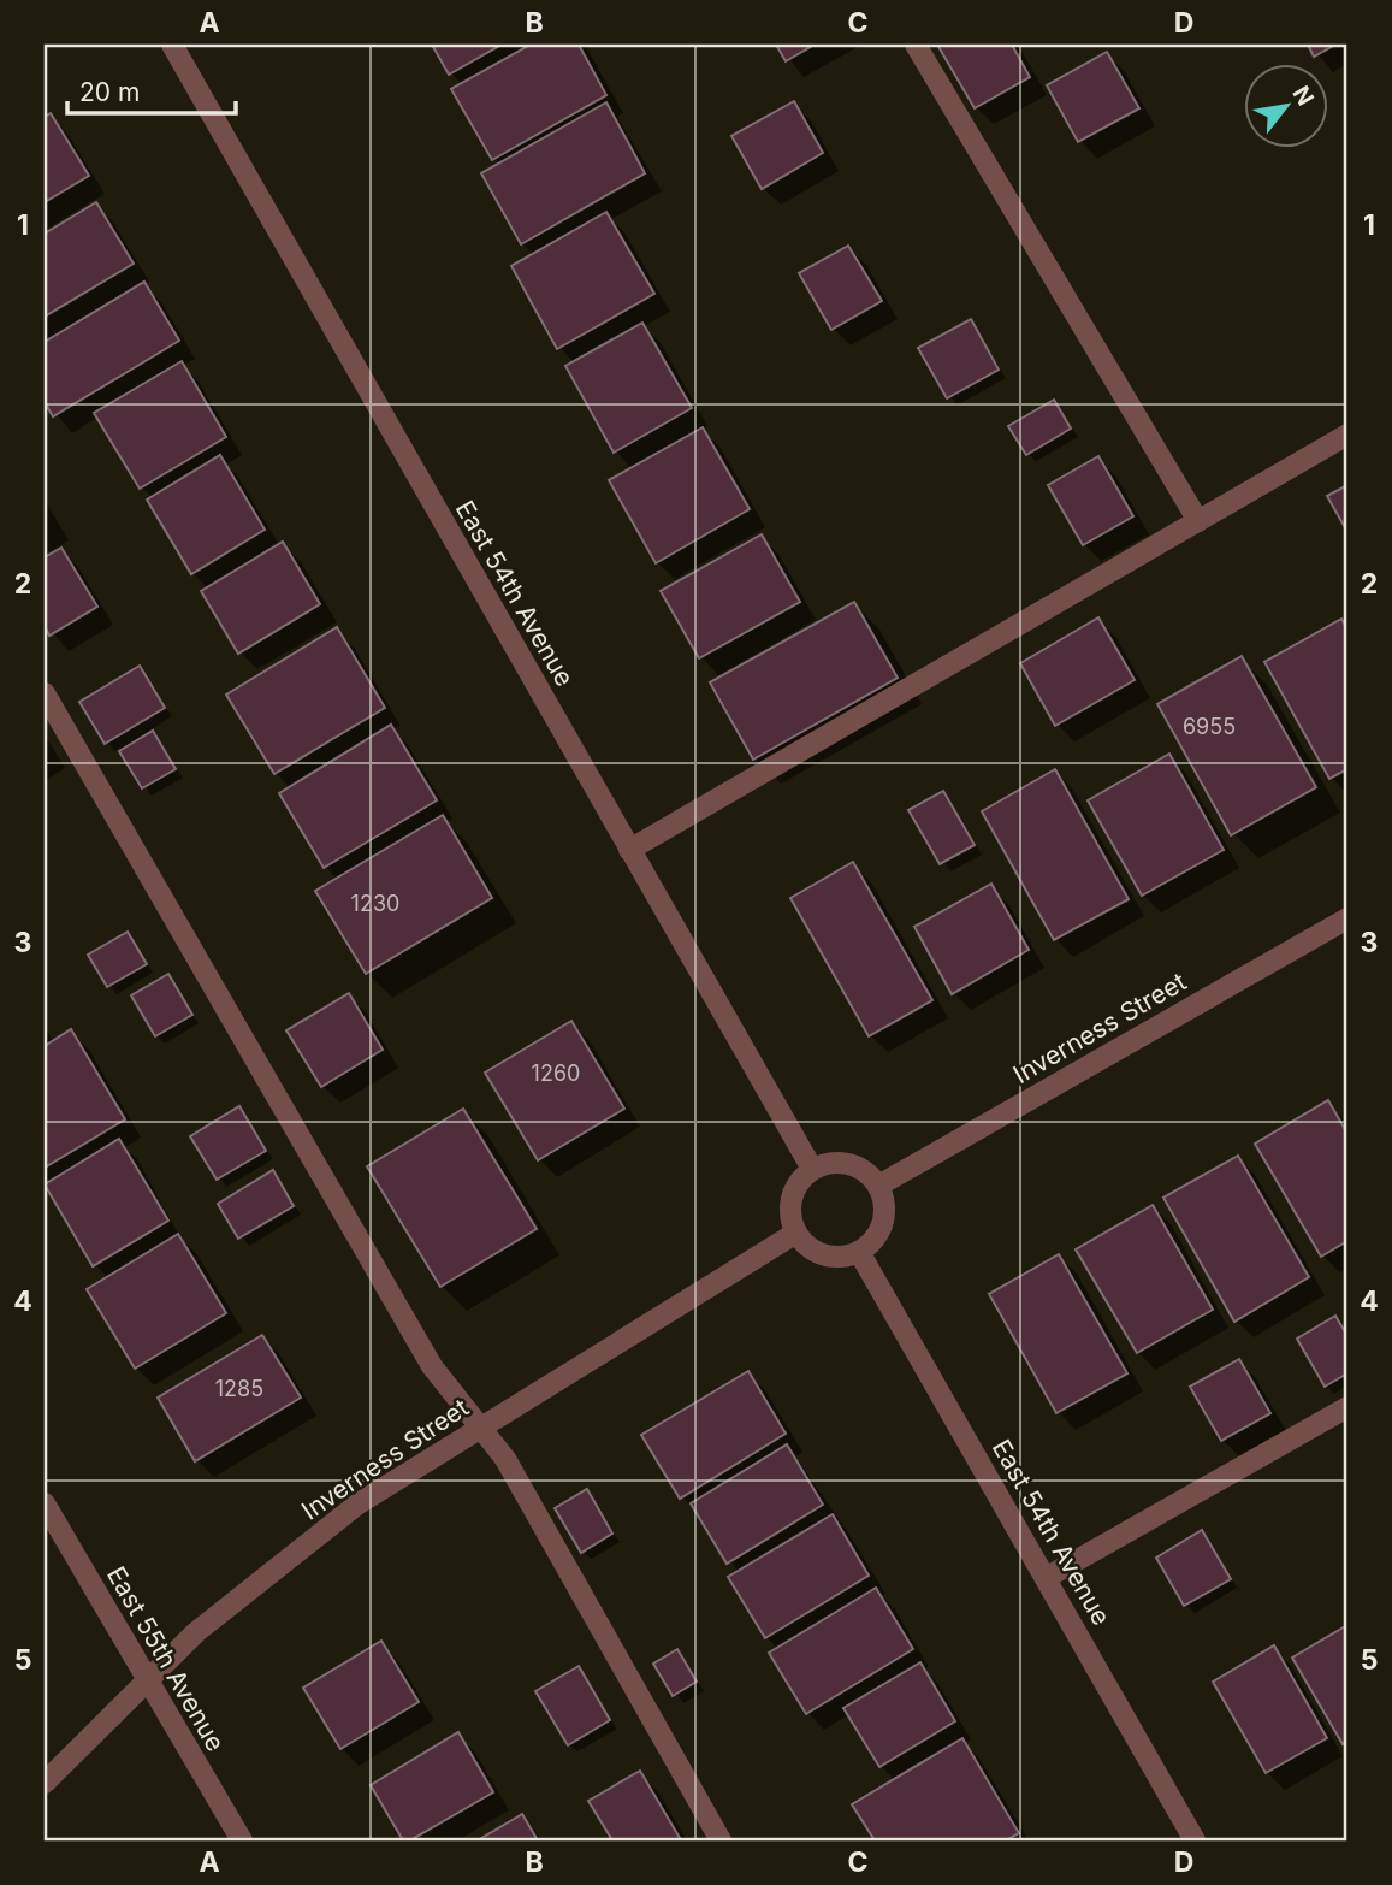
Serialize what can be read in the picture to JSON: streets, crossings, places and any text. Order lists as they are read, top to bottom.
{
  "streets": {
    "street": ["East 54th Avenue", "Inverness Street", "East 55th Avenue"]
  },
  "crossings": [
    ["East 54th Avenue", "Inverness Street"],
    ["Inverness Street", "East 55th Avenue"]
  ],
  "house_numbers": [
    "6955",
    "1230",
    "1260",
    "1285"
  ],
  "scale_bar": "20 m",
  "north": "top right",
  "grid": {
    "columns": [
      "A",
      "B",
      "C",
      "D"
    ],
    "rows": [
      "1",
      "2",
      "3",
      "4",
      "5"
    ]
  }
}
